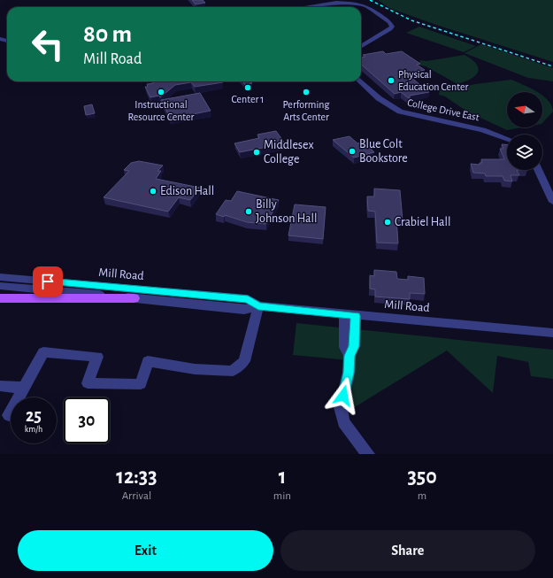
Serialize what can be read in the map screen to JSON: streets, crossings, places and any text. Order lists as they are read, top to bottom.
{
  "streets": {
    "street": ["College Drive East", "Mill Road"]
  },
  "places": [
    "Physical Education Center",
    "Center 1",
    "Instructional Resource Center",
    "Performing Arts Center",
    "Blue Colt Bookstore",
    "Middlesex College",
    "Edison Hall",
    "Billy Johnson Hall",
    "Crabiel Hall"
  ],
  "north": "left",
  "page": {
    "turn": ["80 m", "Mill Road"],
    "speed": "25 km/h",
    "limit": "30",
    "eta": [
      "12:33",
      "Arrival",
      "1",
      "min",
      "350",
      "m"
    ],
    "buttons": ["Exit", "Share"]
  }
}
